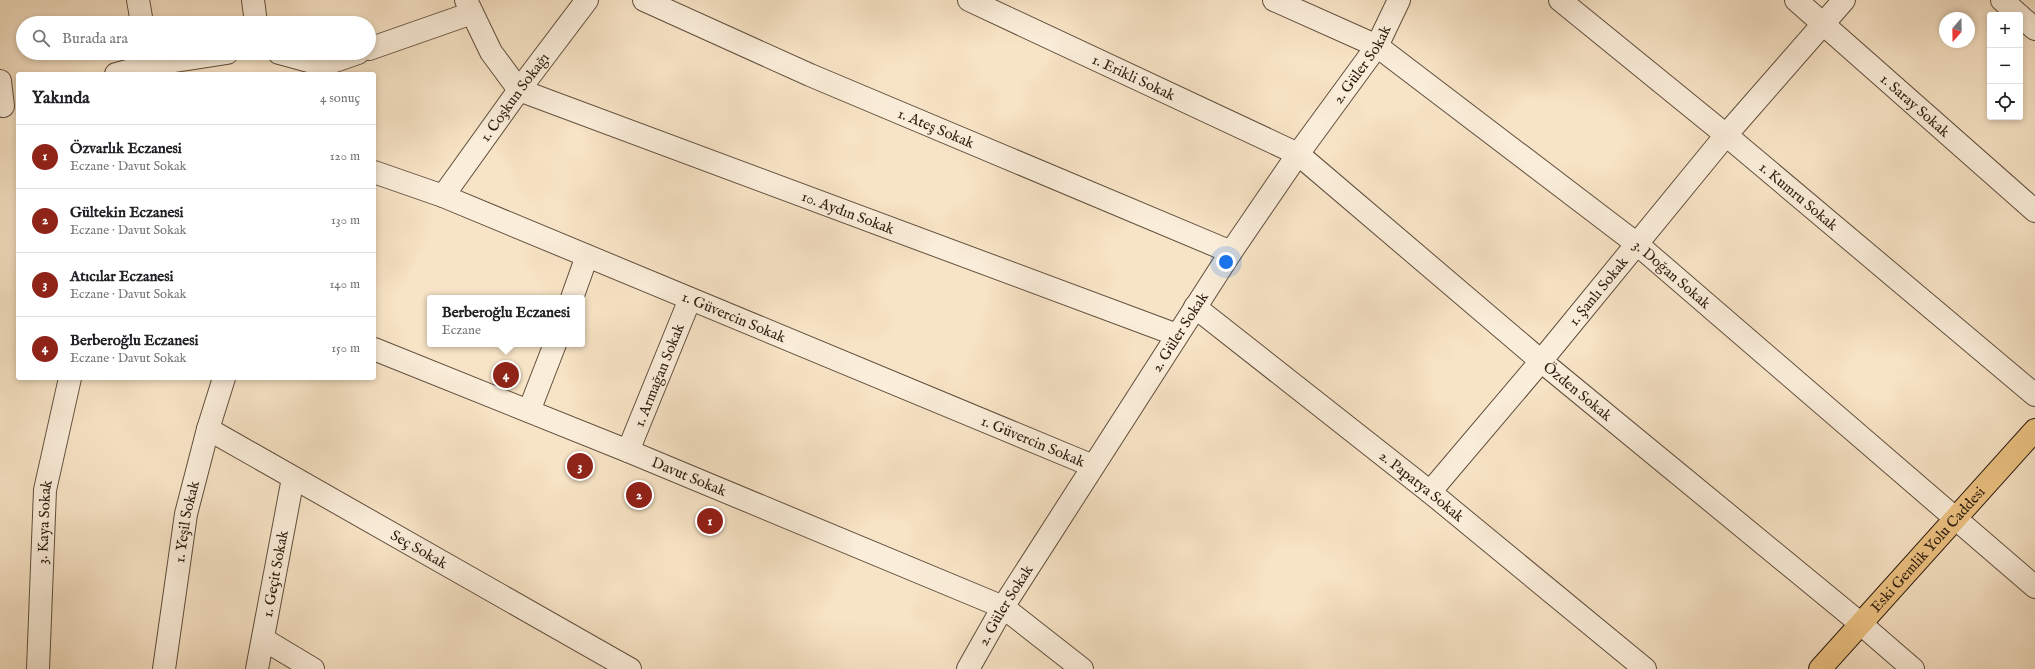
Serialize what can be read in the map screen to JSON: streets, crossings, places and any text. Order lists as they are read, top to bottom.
{
  "streets": {
    "main road": ["Eski Gemlik Yolu Caddesi"],
    "street": [
      "2. Güler Sokak",
      "1. Erikli Sokak",
      "1. Coşkun Sokağı",
      "1. Saray Sokak",
      "1. Ateş Sokak",
      "1. Kumru Sokak",
      "10. Aydın Sokak",
      "3. Doğan Sokak",
      "1. Şanlı Sokak",
      "1. Güvercin Sokak",
      "1. Armağan Sokak",
      "Özden Sokak",
      "Davut Sokak",
      "2. Papatya Sokak",
      "3. Kaya Sokak",
      "1. Yeşil Sokak",
      "Seç Sokak",
      "1. Geçit Sokak"
    ]
  },
  "crossings": [
    ["2. Güler Sokak", "1. Erikli Sokak"],
    ["2. Güler Sokak", "1. Ateş Sokak"],
    ["2. Güler Sokak", "10. Aydın Sokak"],
    ["2. Güler Sokak", "3. Doğan Sokak"],
    ["2. Güler Sokak", "1. Güvercin Sokak"],
    ["2. Güler Sokak", "Özden Sokak"],
    ["2. Güler Sokak", "Davut Sokak"],
    ["2. Güler Sokak", "2. Papatya Sokak"],
    ["1. Erikli Sokak", "Özden Sokak"],
    ["1. Coşkun Sokağı", "10. Aydın Sokak"],
    ["1. Coşkun Sokağı", "1. Güvercin Sokak"],
    ["1. Saray Sokak", "1. Şanlı Sokak"],
    ["1. Kumru Sokak", "1. Şanlı Sokak"],
    ["3. Doğan Sokak", "1. Şanlı Sokak"],
    ["3. Doğan Sokak", "Eski Gemlik Yolu Caddesi"],
    ["1. Şanlı Sokak", "Özden Sokak"],
    ["1. Şanlı Sokak", "2. Papatya Sokak"],
    ["1. Güvercin Sokak", "1. Armağan Sokak"],
    ["1. Armağan Sokak", "Davut Sokak"],
    ["Özden Sokak", "Eski Gemlik Yolu Caddesi"],
    ["1. Yeşil Sokak", "Seç Sokak"],
    ["Seç Sokak", "1. Geçit Sokak"]
  ],
  "north": "bottom",
  "page": {
    "map_buttons": ["+", "−"],
    "search": "Burada ara",
    "heading": ["Yakında", "4 sonuç"],
    "list": [
      {
        "mark": "1",
        "name": "Özvarlık Eczanesi",
        "note": "Eczane · Davut Sokak",
        "value": "120 m"
      },
      {
        "mark": "2",
        "name": "Gültekin Eczanesi",
        "note": "Eczane · Davut Sokak",
        "value": "130 m"
      },
      {
        "mark": "3",
        "name": "Atıcılar Eczanesi",
        "note": "Eczane · Davut Sokak",
        "value": "140 m"
      },
      {
        "mark": "4",
        "name": "Berberoğlu Eczanesi",
        "note": "Eczane · Davut Sokak",
        "value": "150 m"
      }
    ],
    "popup": ["Berberoğlu Eczanesi", "Eczane"],
    "pins": [
      "4",
      "3",
      "2",
      "1"
    ]
  }
}
